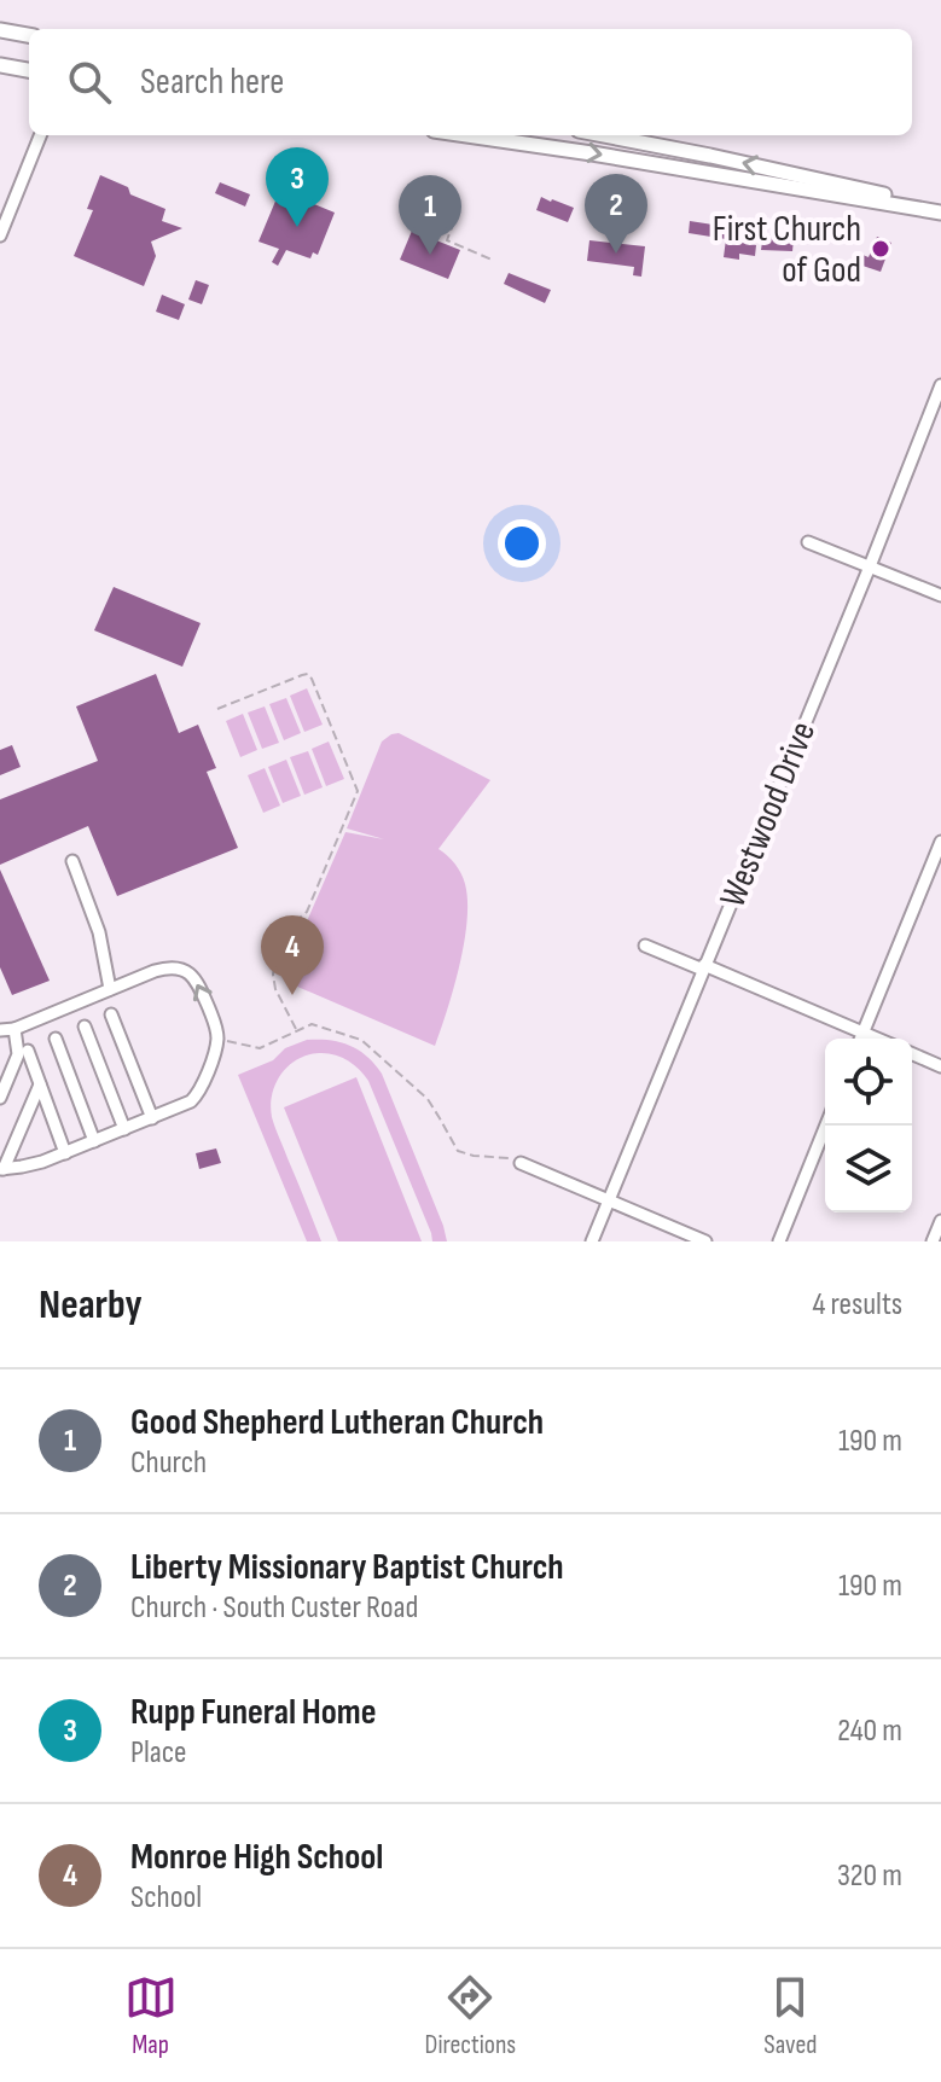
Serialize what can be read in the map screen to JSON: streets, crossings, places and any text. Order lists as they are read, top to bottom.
{
  "streets": {
    "street": ["Westwood Drive"]
  },
  "places": ["First Church of God"],
  "page": {
    "search": "Search here",
    "pins": [
      "3",
      "2",
      "1",
      "4"
    ],
    "heading": ["Nearby", "4 results"],
    "list": [
      {
        "mark": "1",
        "name": "Good Shepherd Lutheran Church",
        "note": "Church",
        "value": "190 m"
      },
      {
        "mark": "2",
        "name": "Liberty Missionary Baptist Church",
        "note": "Church · South Custer Road",
        "value": "190 m"
      },
      {
        "mark": "3",
        "name": "Rupp Funeral Home",
        "note": "Place",
        "value": "240 m"
      },
      {
        "mark": "4",
        "name": "Monroe High School",
        "note": "School",
        "value": "320 m"
      }
    ],
    "nav": ["Map", "Directions", "Saved"]
  }
}
